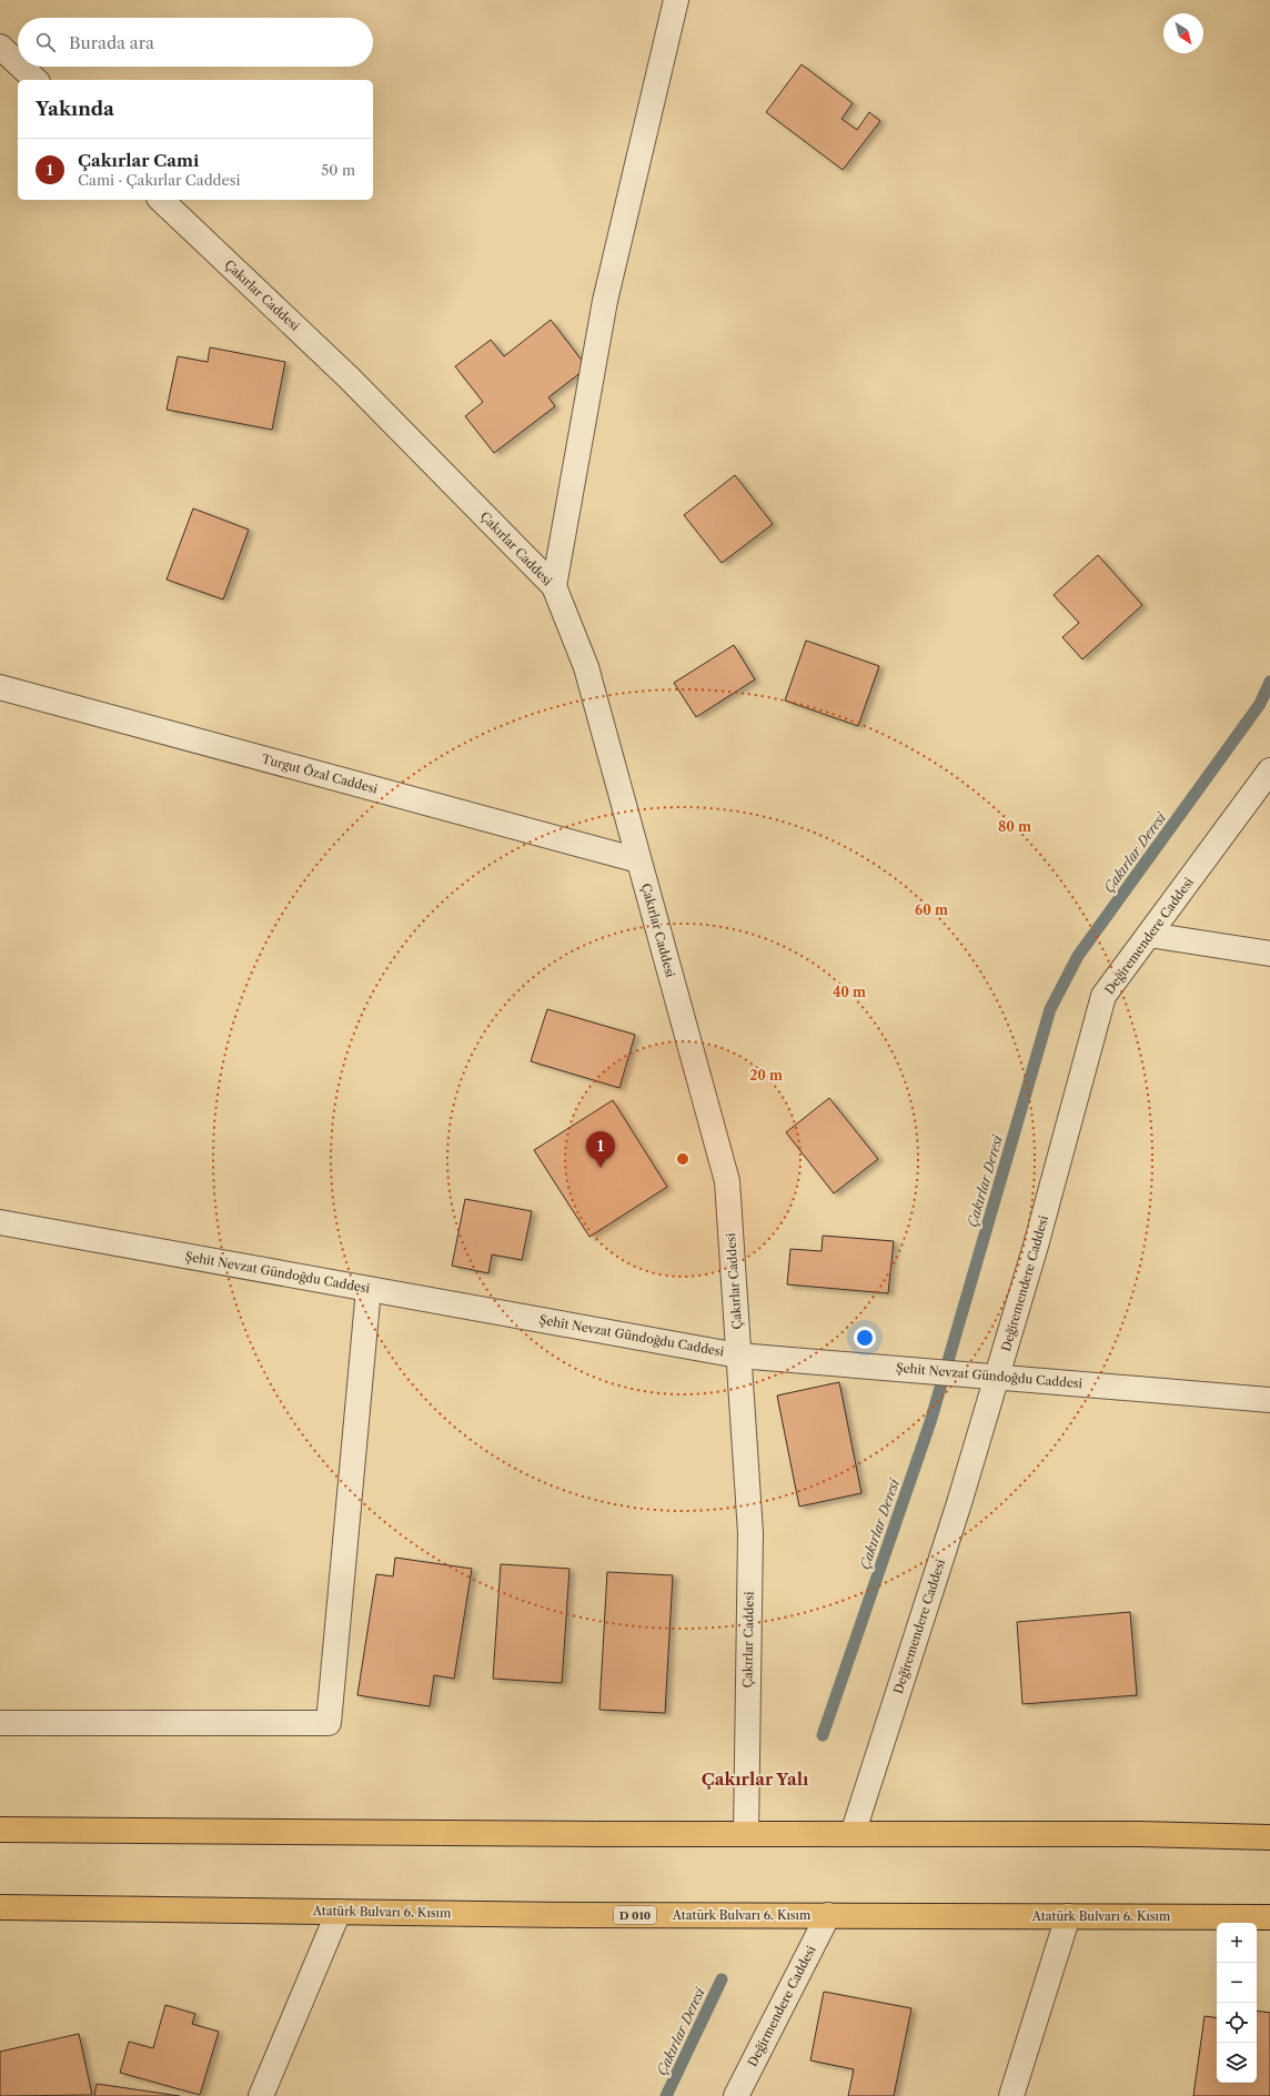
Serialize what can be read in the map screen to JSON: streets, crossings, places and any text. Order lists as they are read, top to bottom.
{
  "streets": {
    "highway": ["Atatürk Bulvarı 6. Kısım", "D 010"],
    "street": [
      "Çakırlar Caddesi",
      "Turgut Özal Caddesi",
      "Değiremendere Caddesi",
      "Şehit Nevzat Gündoğdu Caddesi",
      "Değirmendere Caddesi"
    ]
  },
  "crossings": [
    ["Çakırlar Caddesi", "Turgut Özal Caddesi"],
    ["Çakırlar Caddesi", "Şehit Nevzat Gündoğdu Caddesi"],
    ["Değiremendere Caddesi", "Şehit Nevzat Gündoğdu Caddesi"],
    ["Atatürk Bulvarı 6. Kısım", "Değirmendere Caddesi"]
  ],
  "districts": ["Çakırlar Yalı"],
  "water": ["Çakırlar Deresi"],
  "north": "bottom right",
  "page": {
    "search": "Burada ara",
    "heading": "Yakında",
    "list": [
      {
        "mark": "1",
        "name": "Çakırlar Cami",
        "note": "Cami · Çakırlar Caddesi",
        "value": "50 m"
      }
    ],
    "pins": "1",
    "map_buttons": ["+", "−"]
  },
  "rings": [
    "80 m",
    "60 m",
    "40 m",
    "20 m"
  ]
}
